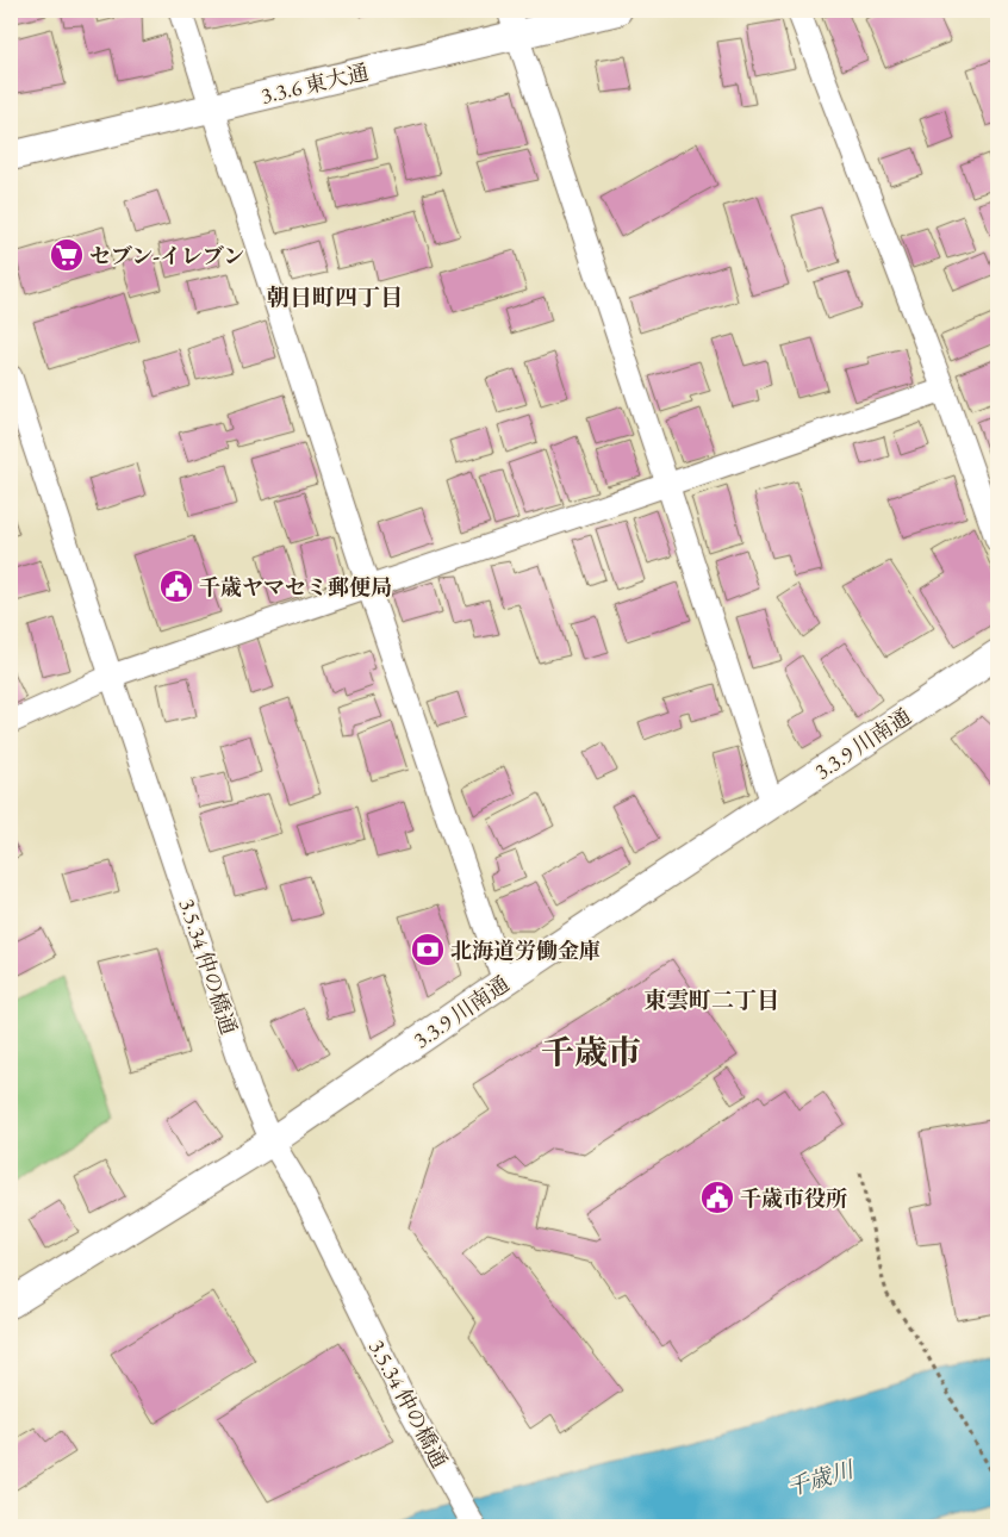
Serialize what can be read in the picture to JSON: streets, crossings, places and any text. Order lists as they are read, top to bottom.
{
  "streets": {
    "street": ["3.3.6 東大通", "3.3.9 川南通", "3.5.34 仲の橋通"]
  },
  "crossings": [
    ["3.3.9 川南通", "3.5.34 仲の橋通"]
  ],
  "districts": ["朝日町四丁目", "東雲町二丁目", "千歳市"],
  "water": ["千歳川"],
  "places": {
    "supermarket": ["セブン-イレブン"],
    "public building": ["千歳ヤマセミ郵便局", "千歳市役所"],
    "bank": ["北海道労働金庫"]
  }
}
